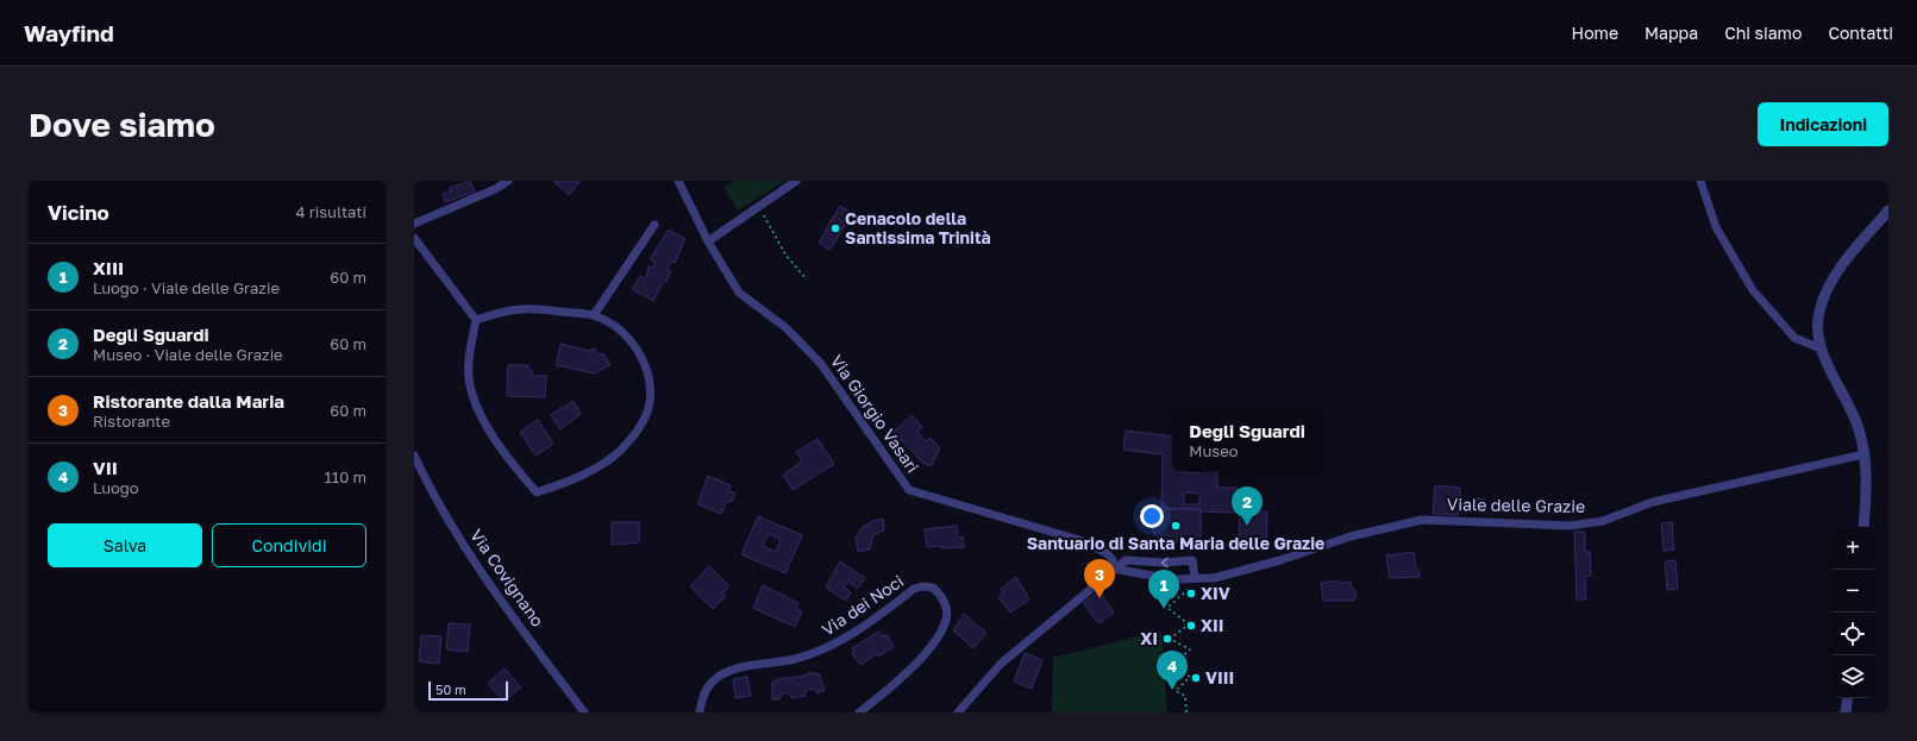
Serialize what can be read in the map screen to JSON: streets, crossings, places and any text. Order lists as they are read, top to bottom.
{
  "streets": {
    "street": [
      "Via Giorgio Vasari",
      "Viale delle Grazie",
      "Via Covignano",
      "Via dei Noci"
    ]
  },
  "crossings": [
    ["Via Giorgio Vasari", "Viale delle Grazie"]
  ],
  "places": [
    "Cenacolo della Santissima Trinità",
    "Santuario di Santa Maria delle Grazie",
    "XIV",
    "XII",
    "XI",
    "VIII"
  ],
  "scale_bar": "50 m",
  "page": {
    "header": "Wayfind",
    "nav": [
      "Home",
      "Mappa",
      "Chi siamo",
      "Contatti"
    ],
    "buttons": [
      "Indicazioni",
      ["Salva", "Condividi"]
    ],
    "title": "Dove siamo",
    "heading": ["Vicino", "4 risultati"],
    "list": [
      {
        "mark": "1",
        "name": "XIII",
        "note": "Luogo · Viale delle Grazie",
        "value": "60 m"
      },
      {
        "mark": "2",
        "name": "Degli Sguardi",
        "note": "Museo · Viale delle Grazie",
        "value": "60 m"
      },
      {
        "mark": "3",
        "name": "Ristorante dalla Maria",
        "note": "Ristorante",
        "value": "60 m"
      },
      {
        "mark": "4",
        "name": "VII",
        "note": "Luogo",
        "value": "110 m"
      }
    ],
    "popup": ["Degli Sguardi", "Museo"],
    "pins": [
      "2",
      "3",
      "1",
      "4"
    ],
    "map_buttons": ["+", "−"],
    "scale": "50 m"
  }
}
